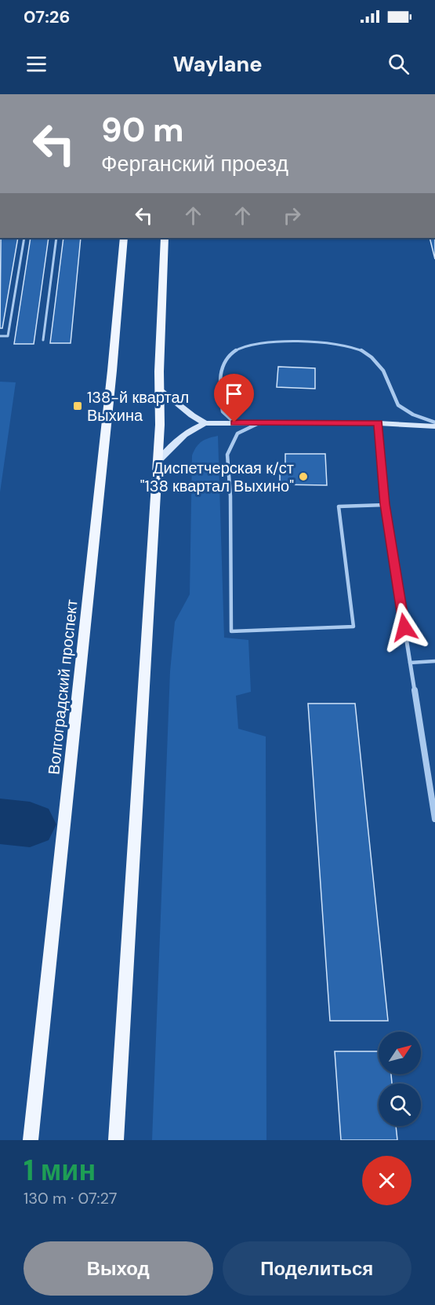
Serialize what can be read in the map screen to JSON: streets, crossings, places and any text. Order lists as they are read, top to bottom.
{
  "streets": {
    "main road": ["Волгоградский проспект"]
  },
  "places": {
    "transit": ["138-й квартал Выхина"],
    "other": ["Диспетчерская к/ст \"138 квартал Выхино\""]
  },
  "north": "top right",
  "page": {
    "status": "07:26",
    "header": "Waylane",
    "turn": ["90 m", "Ферганский проезд"],
    "heading": ["1 мин", "130 m · 07:27"],
    "buttons": ["Выход", "Поделиться"]
  }
}
